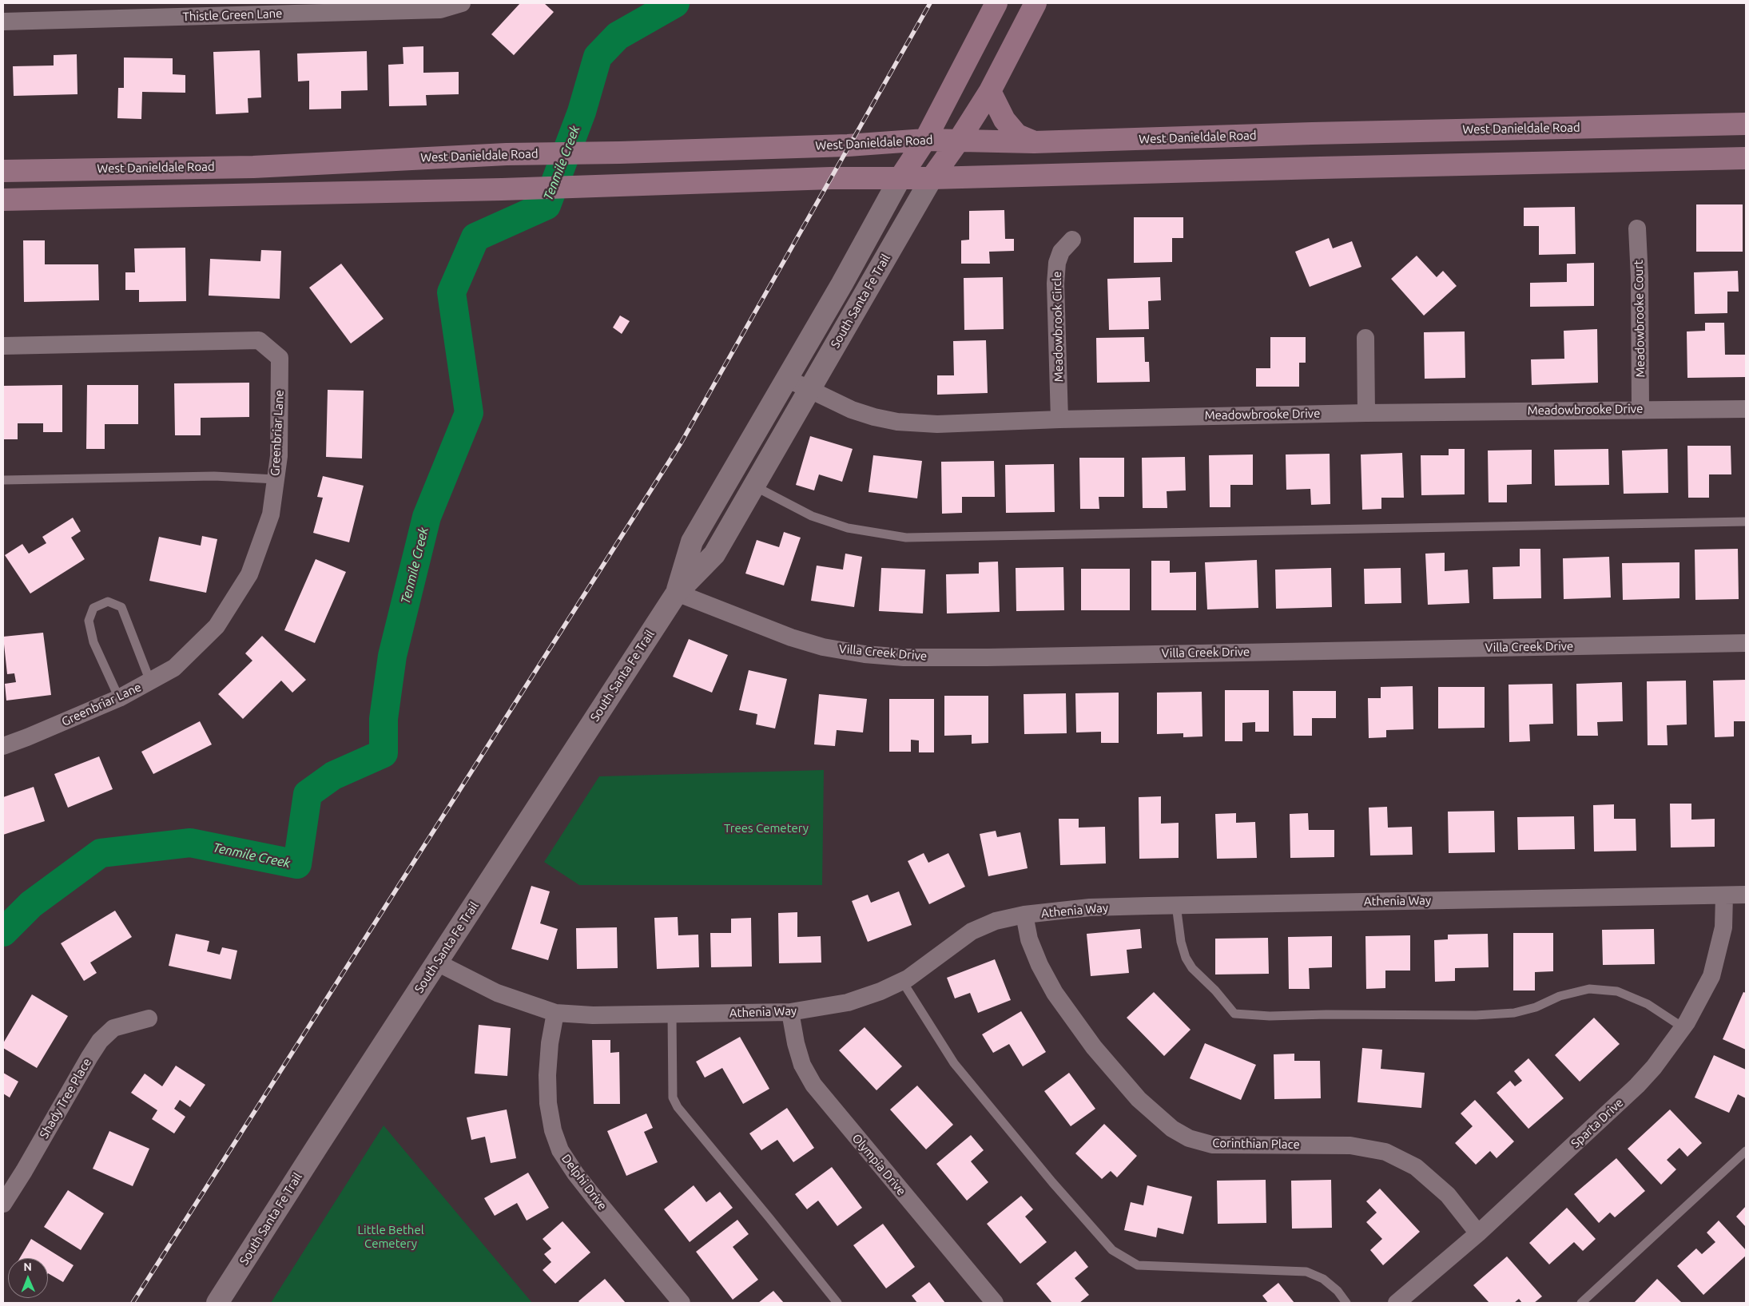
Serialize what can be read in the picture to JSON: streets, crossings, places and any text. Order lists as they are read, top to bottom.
{
  "streets": {
    "main road": ["West Danieldale Road", "South Santa Fe Trail"],
    "street": [
      "Thistle Green Lane",
      "Meadowbrooke Court",
      "Meadowbrook Circle",
      "Meadowbrooke Drive",
      "Greenbriar Lane",
      "Villa Creek Drive",
      "Athenia Way",
      "Shady Tree Place",
      "Sparta Drive",
      "Corinthian Place",
      "Olympia Drive",
      "Delphi Drive"
    ]
  },
  "crossings": [
    ["West Danieldale Road", "South Santa Fe Trail"],
    ["South Santa Fe Trail", "Meadowbrooke Drive"],
    ["South Santa Fe Trail", "Villa Creek Drive"],
    ["South Santa Fe Trail", "Athenia Way"],
    ["Meadowbrooke Court", "Meadowbrooke Drive"],
    ["Meadowbrook Circle", "Meadowbrooke Drive"],
    ["Athenia Way", "Sparta Drive"],
    ["Athenia Way", "Corinthian Place"],
    ["Athenia Way", "Olympia Drive"],
    ["Athenia Way", "Delphi Drive"],
    ["Sparta Drive", "Corinthian Place"]
  ],
  "water": ["Tenmile Creek"],
  "parks": ["Trees Cemetery", "Little Bethel Cemetery"],
  "north": "top"
}
